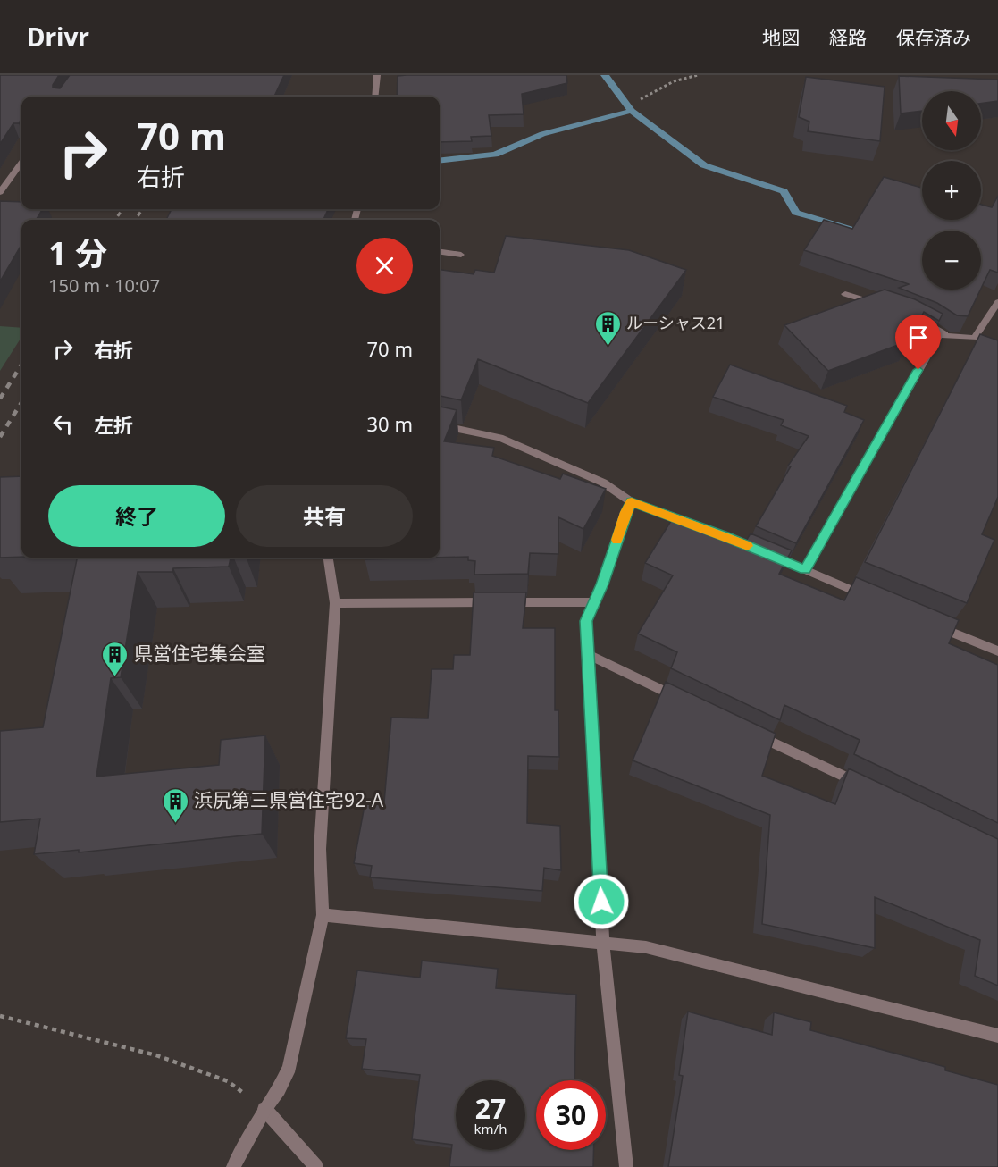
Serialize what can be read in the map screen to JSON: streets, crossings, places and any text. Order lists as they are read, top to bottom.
{
  "places": {
    "building": ["ルーシャス21", "県営住宅集会室", "浜尻第三県営住宅92-A"]
  },
  "north": "bottom",
  "page": {
    "header": "Drivr",
    "nav": ["地図", "経路", "保存済み"],
    "map_buttons": ["+", "−"],
    "turn": ["70 m", "右折"],
    "heading": ["1 分", "150 m · 10:07"],
    "list": [
      {
        "name": "右折",
        "value": "70 m"
      },
      {
        "name": "左折",
        "value": "30 m"
      }
    ],
    "buttons": ["終了", "共有"],
    "speed": "27 km/h",
    "limit": "30"
  }
}
